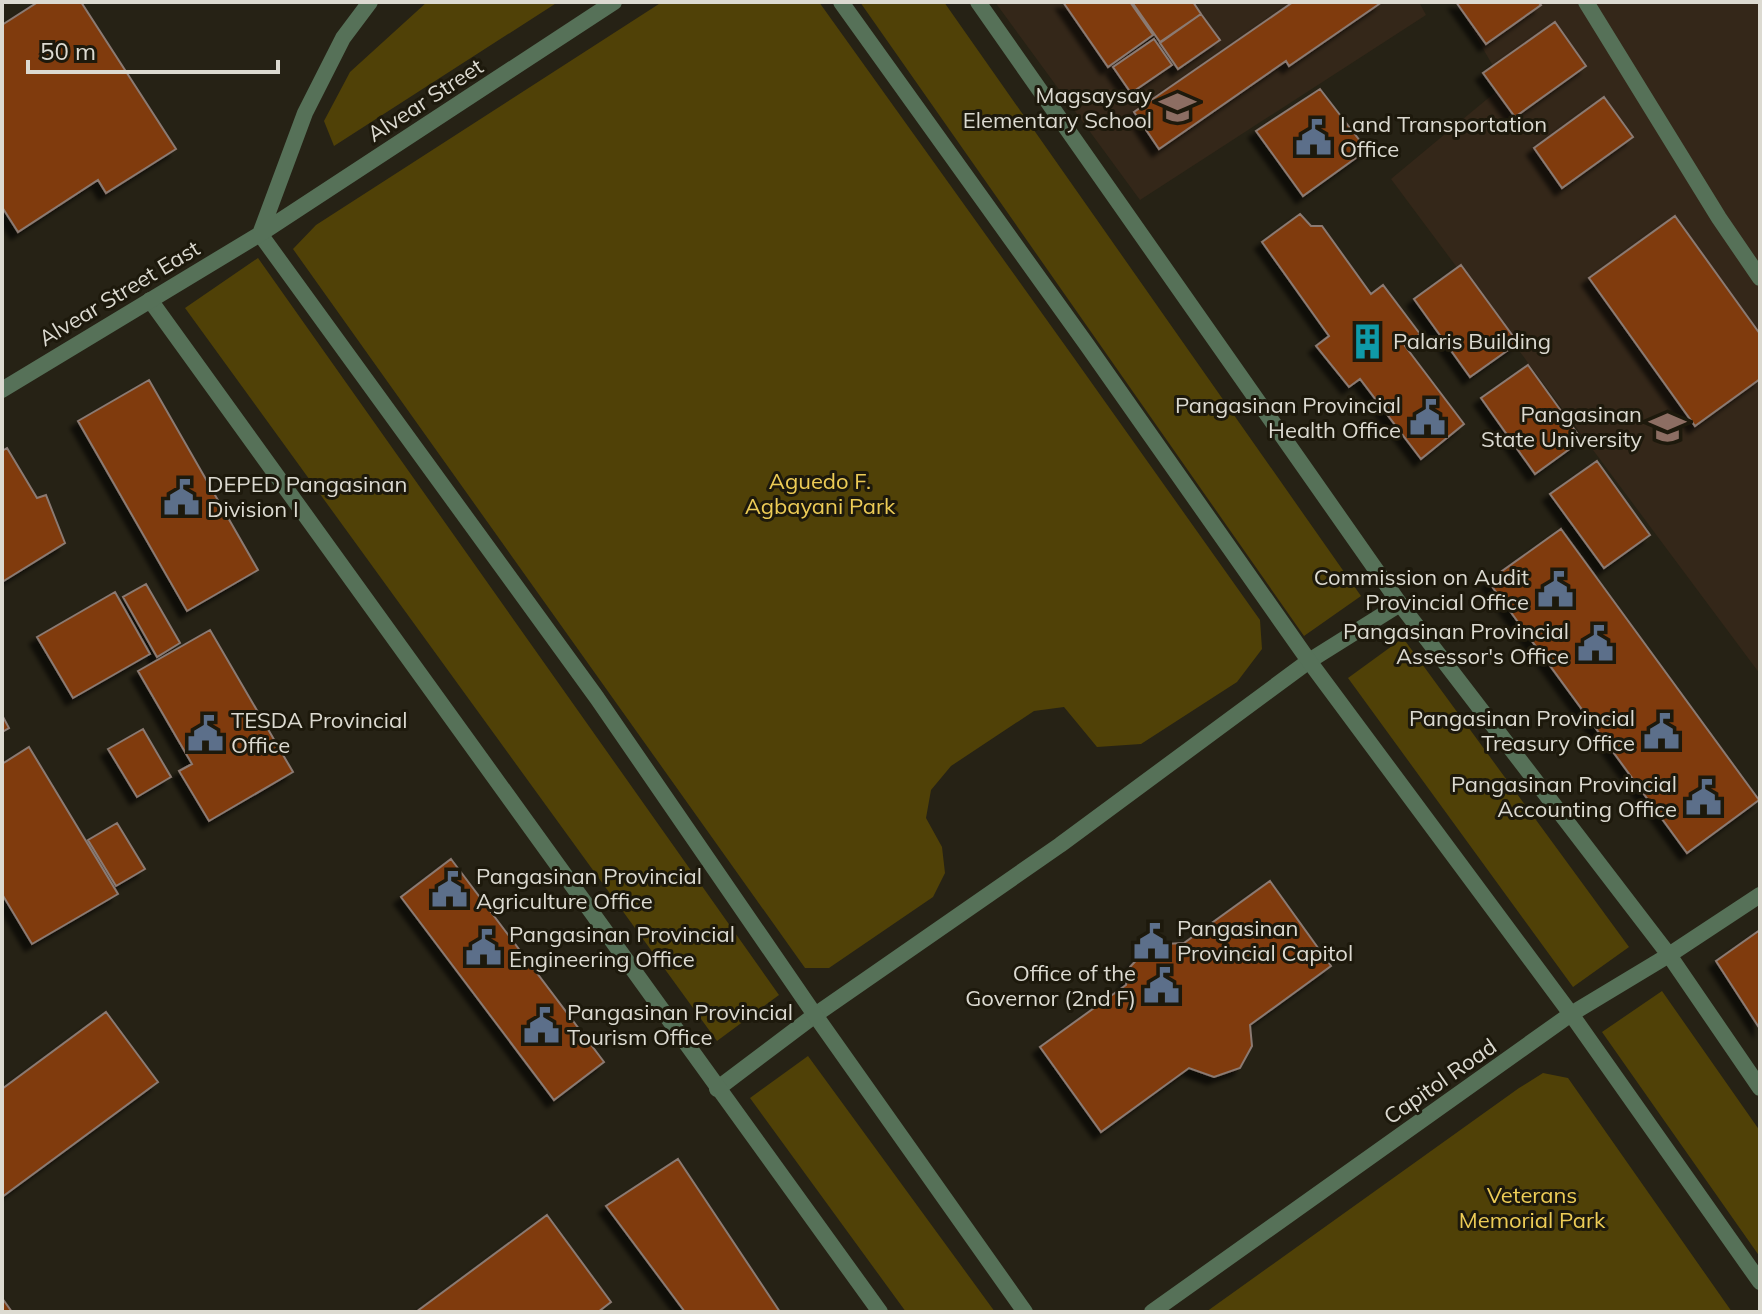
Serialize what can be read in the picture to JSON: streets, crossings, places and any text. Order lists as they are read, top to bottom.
{
  "streets": {
    "street": ["Alvear Street", "Alvear Street East", "Capitol Road"]
  },
  "crossings": [
    ["Alvear Street", "Alvear Street East"]
  ],
  "parks": ["Aguedo F. Agbayani Park", "Veterans Memorial Park"],
  "places": {
    "school or university": ["Magsaysay Elementary School", "Pangasinan State University"],
    "public building": [
      "Land Transportation Office",
      "Pangasinan Provincial Health Office",
      "DEPED Pangasinan Division I",
      "Commission on Audit Provincial Office",
      "Pangasinan Provincial Assessor's Office",
      "Pangasinan Provincial Treasury Office",
      "TESDA Provincial Office",
      "Pangasinan Provincial Accounting Office",
      "Pangasinan Provincial Agriculture Office",
      "Pangasinan Provincial Capitol",
      "Pangasinan Provincial Engineering Office",
      "Office of the Governor (2nd F)",
      "Pangasinan Provincial Tourism Office"
    ],
    "building": ["Palaris Building"]
  },
  "scale_bar": "50 m"
}
